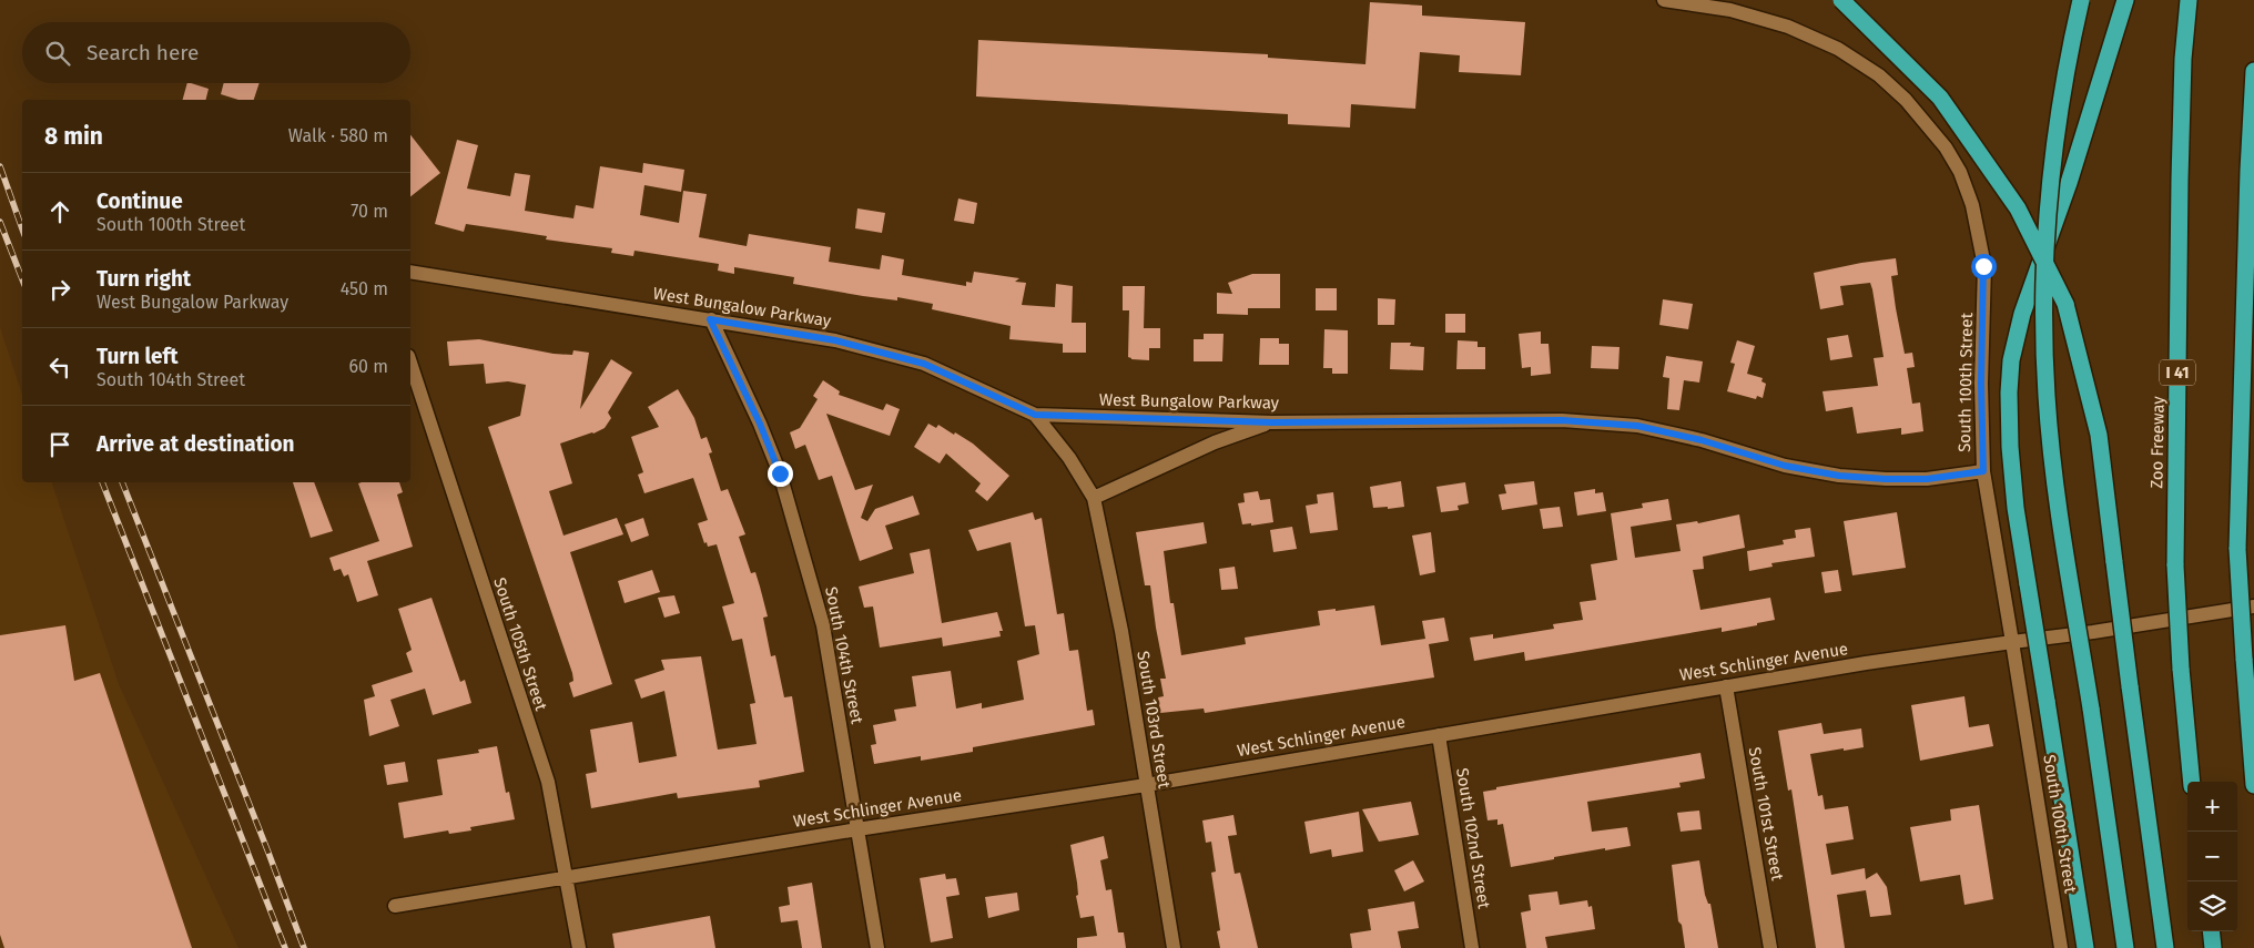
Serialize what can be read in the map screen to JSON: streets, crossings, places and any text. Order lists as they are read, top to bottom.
{
  "streets": {
    "highway": ["I 41", "Zoo Freeway"],
    "street": [
      "West Bungalow Parkway",
      "South 100th Street",
      "South 105th Street",
      "South 104th Street",
      "West Schlinger Avenue",
      "South 103rd Street",
      "South 101st Street",
      "South 102nd Street"
    ]
  },
  "crossings": [
    ["West Bungalow Parkway", "South 100th Street"],
    ["West Bungalow Parkway", "South 104th Street"],
    ["West Bungalow Parkway", "South 103rd Street"],
    ["South 100th Street", "West Schlinger Avenue"],
    ["South 105th Street", "West Schlinger Avenue"],
    ["South 104th Street", "West Schlinger Avenue"],
    ["West Schlinger Avenue", "South 103rd Street"],
    ["West Schlinger Avenue", "South 101st Street"],
    ["West Schlinger Avenue", "South 102nd Street"]
  ],
  "page": {
    "search": "Search here",
    "heading": ["8 min", "Walk · 580 m"],
    "list": [
      ["Continue", "South 100th Street", "70 m"],
      ["Turn right", "West Bungalow Parkway", "450 m"],
      ["Turn left", "South 104th Street", "60 m"],
      "Arrive at destination"
    ],
    "map_buttons": ["+", "−"]
  }
}
